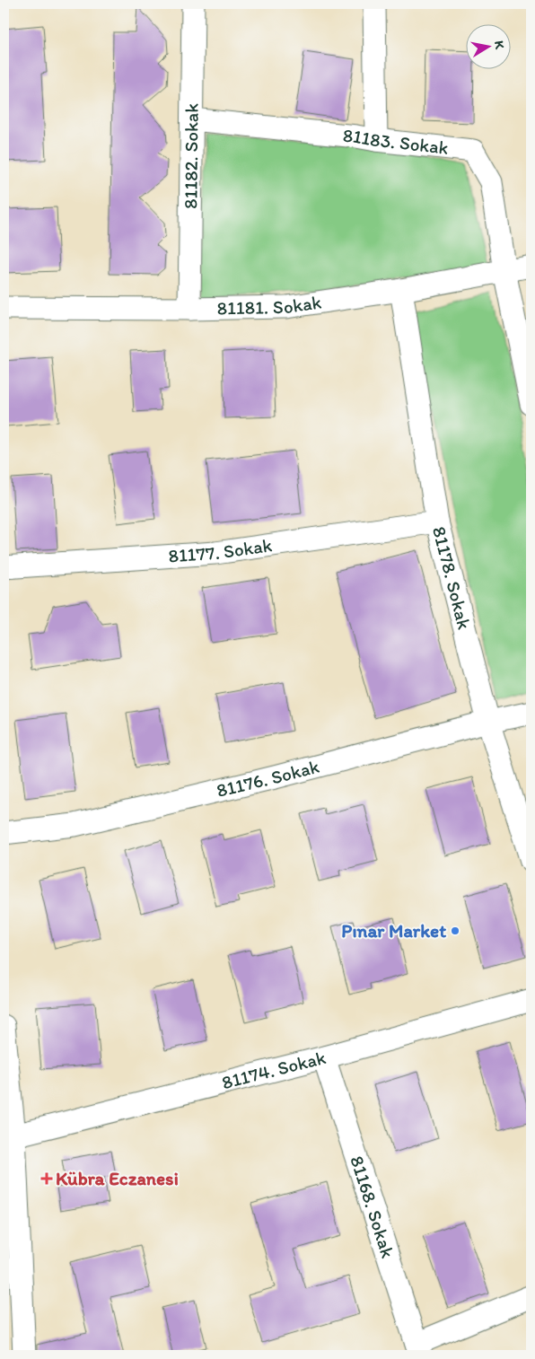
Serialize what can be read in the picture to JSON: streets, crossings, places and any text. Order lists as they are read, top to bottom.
{
  "streets": {
    "street": [
      "81183. Sokak",
      "81182. Sokak",
      "81181. Sokak",
      "81177. Sokak",
      "81178. Sokak",
      "81176. Sokak",
      "81174. Sokak",
      "81168. Sokak"
    ]
  },
  "crossings": [
    ["81183. Sokak", "81182. Sokak"],
    ["81183. Sokak", "81181. Sokak"],
    ["81182. Sokak", "81181. Sokak"],
    ["81181. Sokak", "81178. Sokak"],
    ["81177. Sokak", "81178. Sokak"],
    ["81178. Sokak", "81176. Sokak"],
    ["81174. Sokak", "81168. Sokak"]
  ],
  "places": {
    "other": ["Pınar Market"],
    "health": ["Kübra Eczanesi"]
  },
  "north": "right"
}
